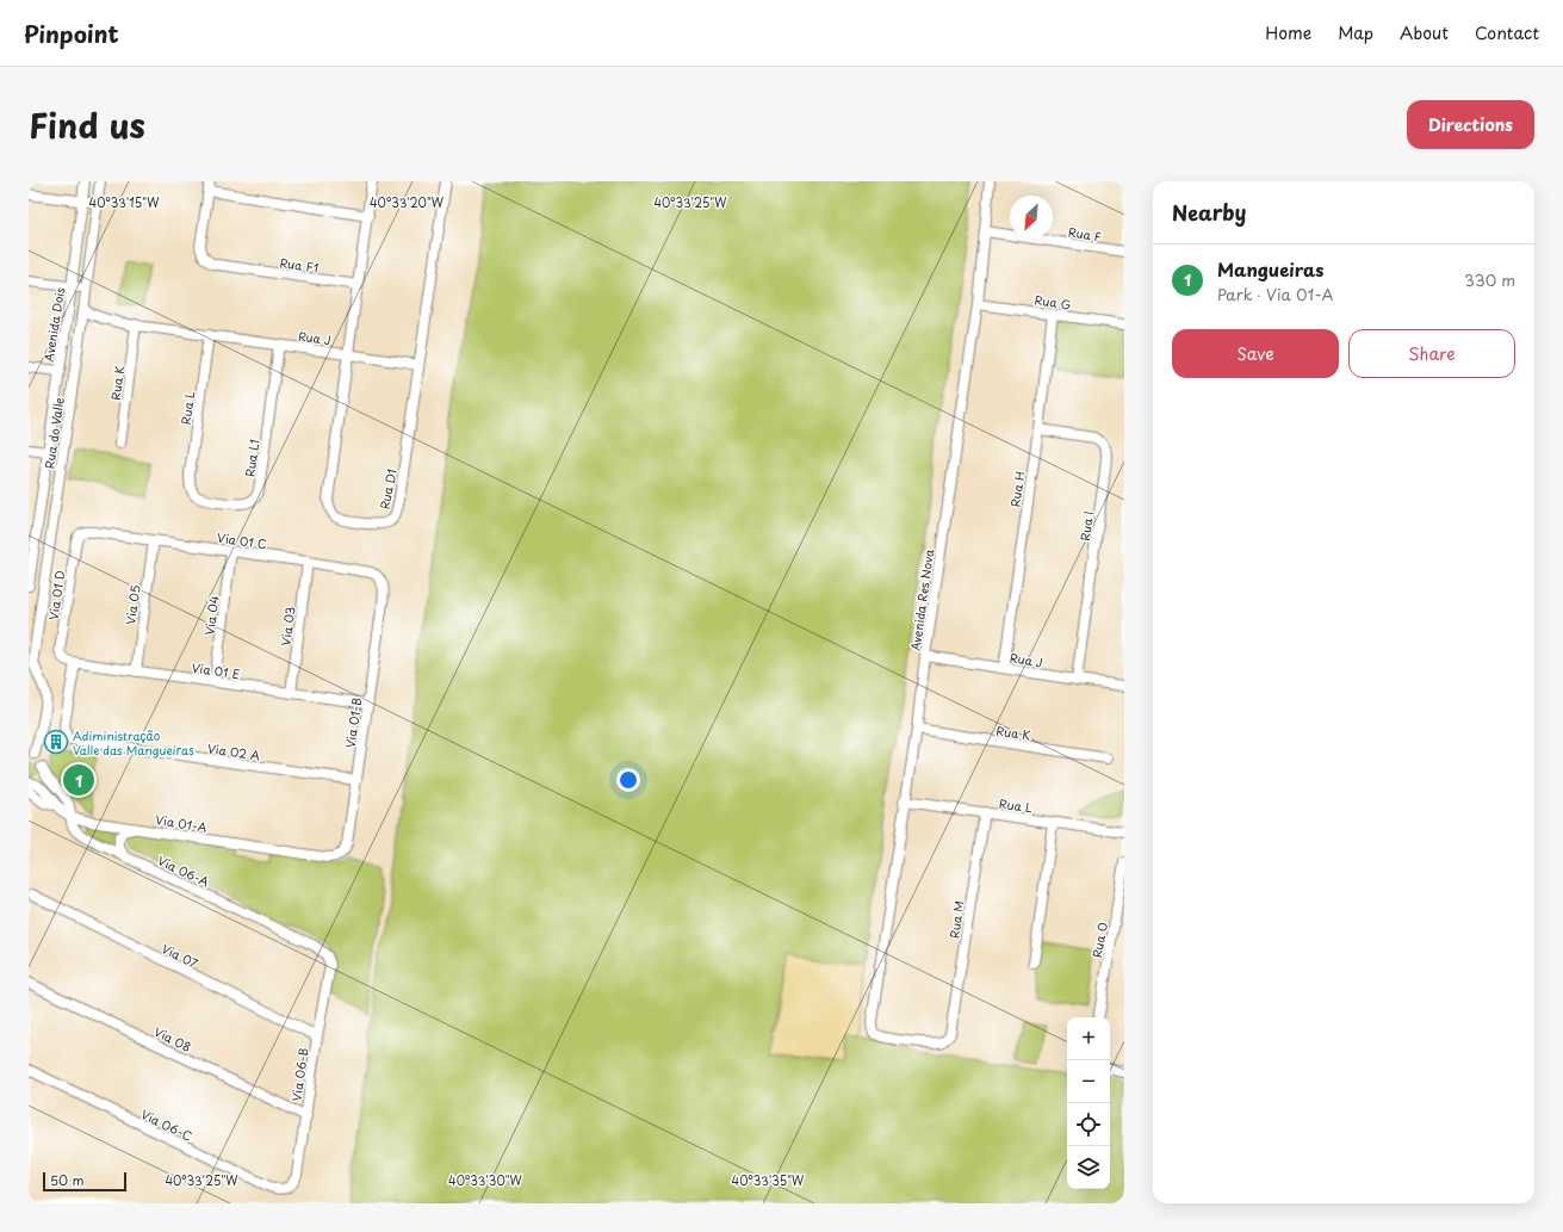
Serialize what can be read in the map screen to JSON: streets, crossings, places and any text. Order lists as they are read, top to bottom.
{
  "streets": {
    "street": [
      "Rua F",
      "Rua F1",
      "Rua G",
      "Avenida Dois",
      "Rua J",
      "Rua K",
      "Rua L",
      "Rua do Valle",
      "Rua L1",
      "Rua D1",
      "Rua H",
      "Rua I",
      "Via 01 C",
      "Via 01 D",
      "Avenida Res Nova",
      "Via 05",
      "Via 04",
      "Via 03",
      "Via 01 E",
      "Via 01-B",
      "Via 02 A",
      "Via 01-A",
      "Via 06-A",
      "Rua M",
      "Rua O",
      "Via 07",
      "Via 08",
      "Via 06-B",
      "Via 06-C"
    ]
  },
  "crossings": [
    ["Rua F", "Avenida Res Nova"],
    ["Rua F1", "Rua D1"],
    ["Rua G", "Rua H"],
    ["Rua G", "Avenida Res Nova"],
    ["Rua J", "Rua K"],
    ["Rua J", "Rua L"],
    ["Rua J", "Rua do Valle"],
    ["Rua J", "Rua L1"],
    ["Rua J", "Rua D1"],
    ["Rua J", "Rua H"],
    ["Rua J", "Rua I"],
    ["Rua J", "Avenida Res Nova"],
    ["Rua K", "Avenida Res Nova"],
    ["Rua L", "Rua L1"],
    ["Rua L", "Avenida Res Nova"],
    ["Rua L", "Rua M"],
    ["Rua H", "Rua I"],
    ["Via 01 C", "Via 01 D"],
    ["Via 01 C", "Via 05"],
    ["Via 01 C", "Via 04"],
    ["Via 01 C", "Via 03"],
    ["Via 01 C", "Via 01-B"],
    ["Via 01 D", "Via 01 E"],
    ["Avenida Res Nova", "Rua M"],
    ["Via 05", "Via 01 E"],
    ["Via 04", "Via 01 E"],
    ["Via 03", "Via 01 E"],
    ["Via 01 E", "Via 01-B"],
    ["Via 01 E", "Via 02 A"],
    ["Via 01-B", "Via 02 A"],
    ["Via 01-B", "Via 01-A"],
    ["Via 01-A", "Via 06-A"],
    ["Via 06-A", "Via 06-B"],
    ["Via 07", "Via 06-B"],
    ["Via 08", "Via 06-B"],
    ["Via 06-B", "Via 06-C"]
  ],
  "places": {
    "building": ["Adiministração Valle das Mangueiras"]
  },
  "scale_bar": "50 m",
  "north": "bottom left",
  "page": {
    "header": "Pinpoint",
    "nav": [
      "Home",
      "Map",
      "About",
      "Contact"
    ],
    "title": "Find us",
    "buttons": [
      "Directions",
      ["Save", "Share"]
    ],
    "heading": "Nearby",
    "list": [
      {
        "mark": "1",
        "name": "Mangueiras",
        "note": "Park · Via 01-A",
        "value": "330 m"
      }
    ],
    "pins": "1",
    "map_buttons": ["+", "−"],
    "scale": "50 m"
  },
  "coordinates": [
    "40°33'15\"W",
    "40°33'20\"W",
    "40°33'25\"W",
    "40°33'30\"W",
    "40°33'35\"W"
  ]
}
